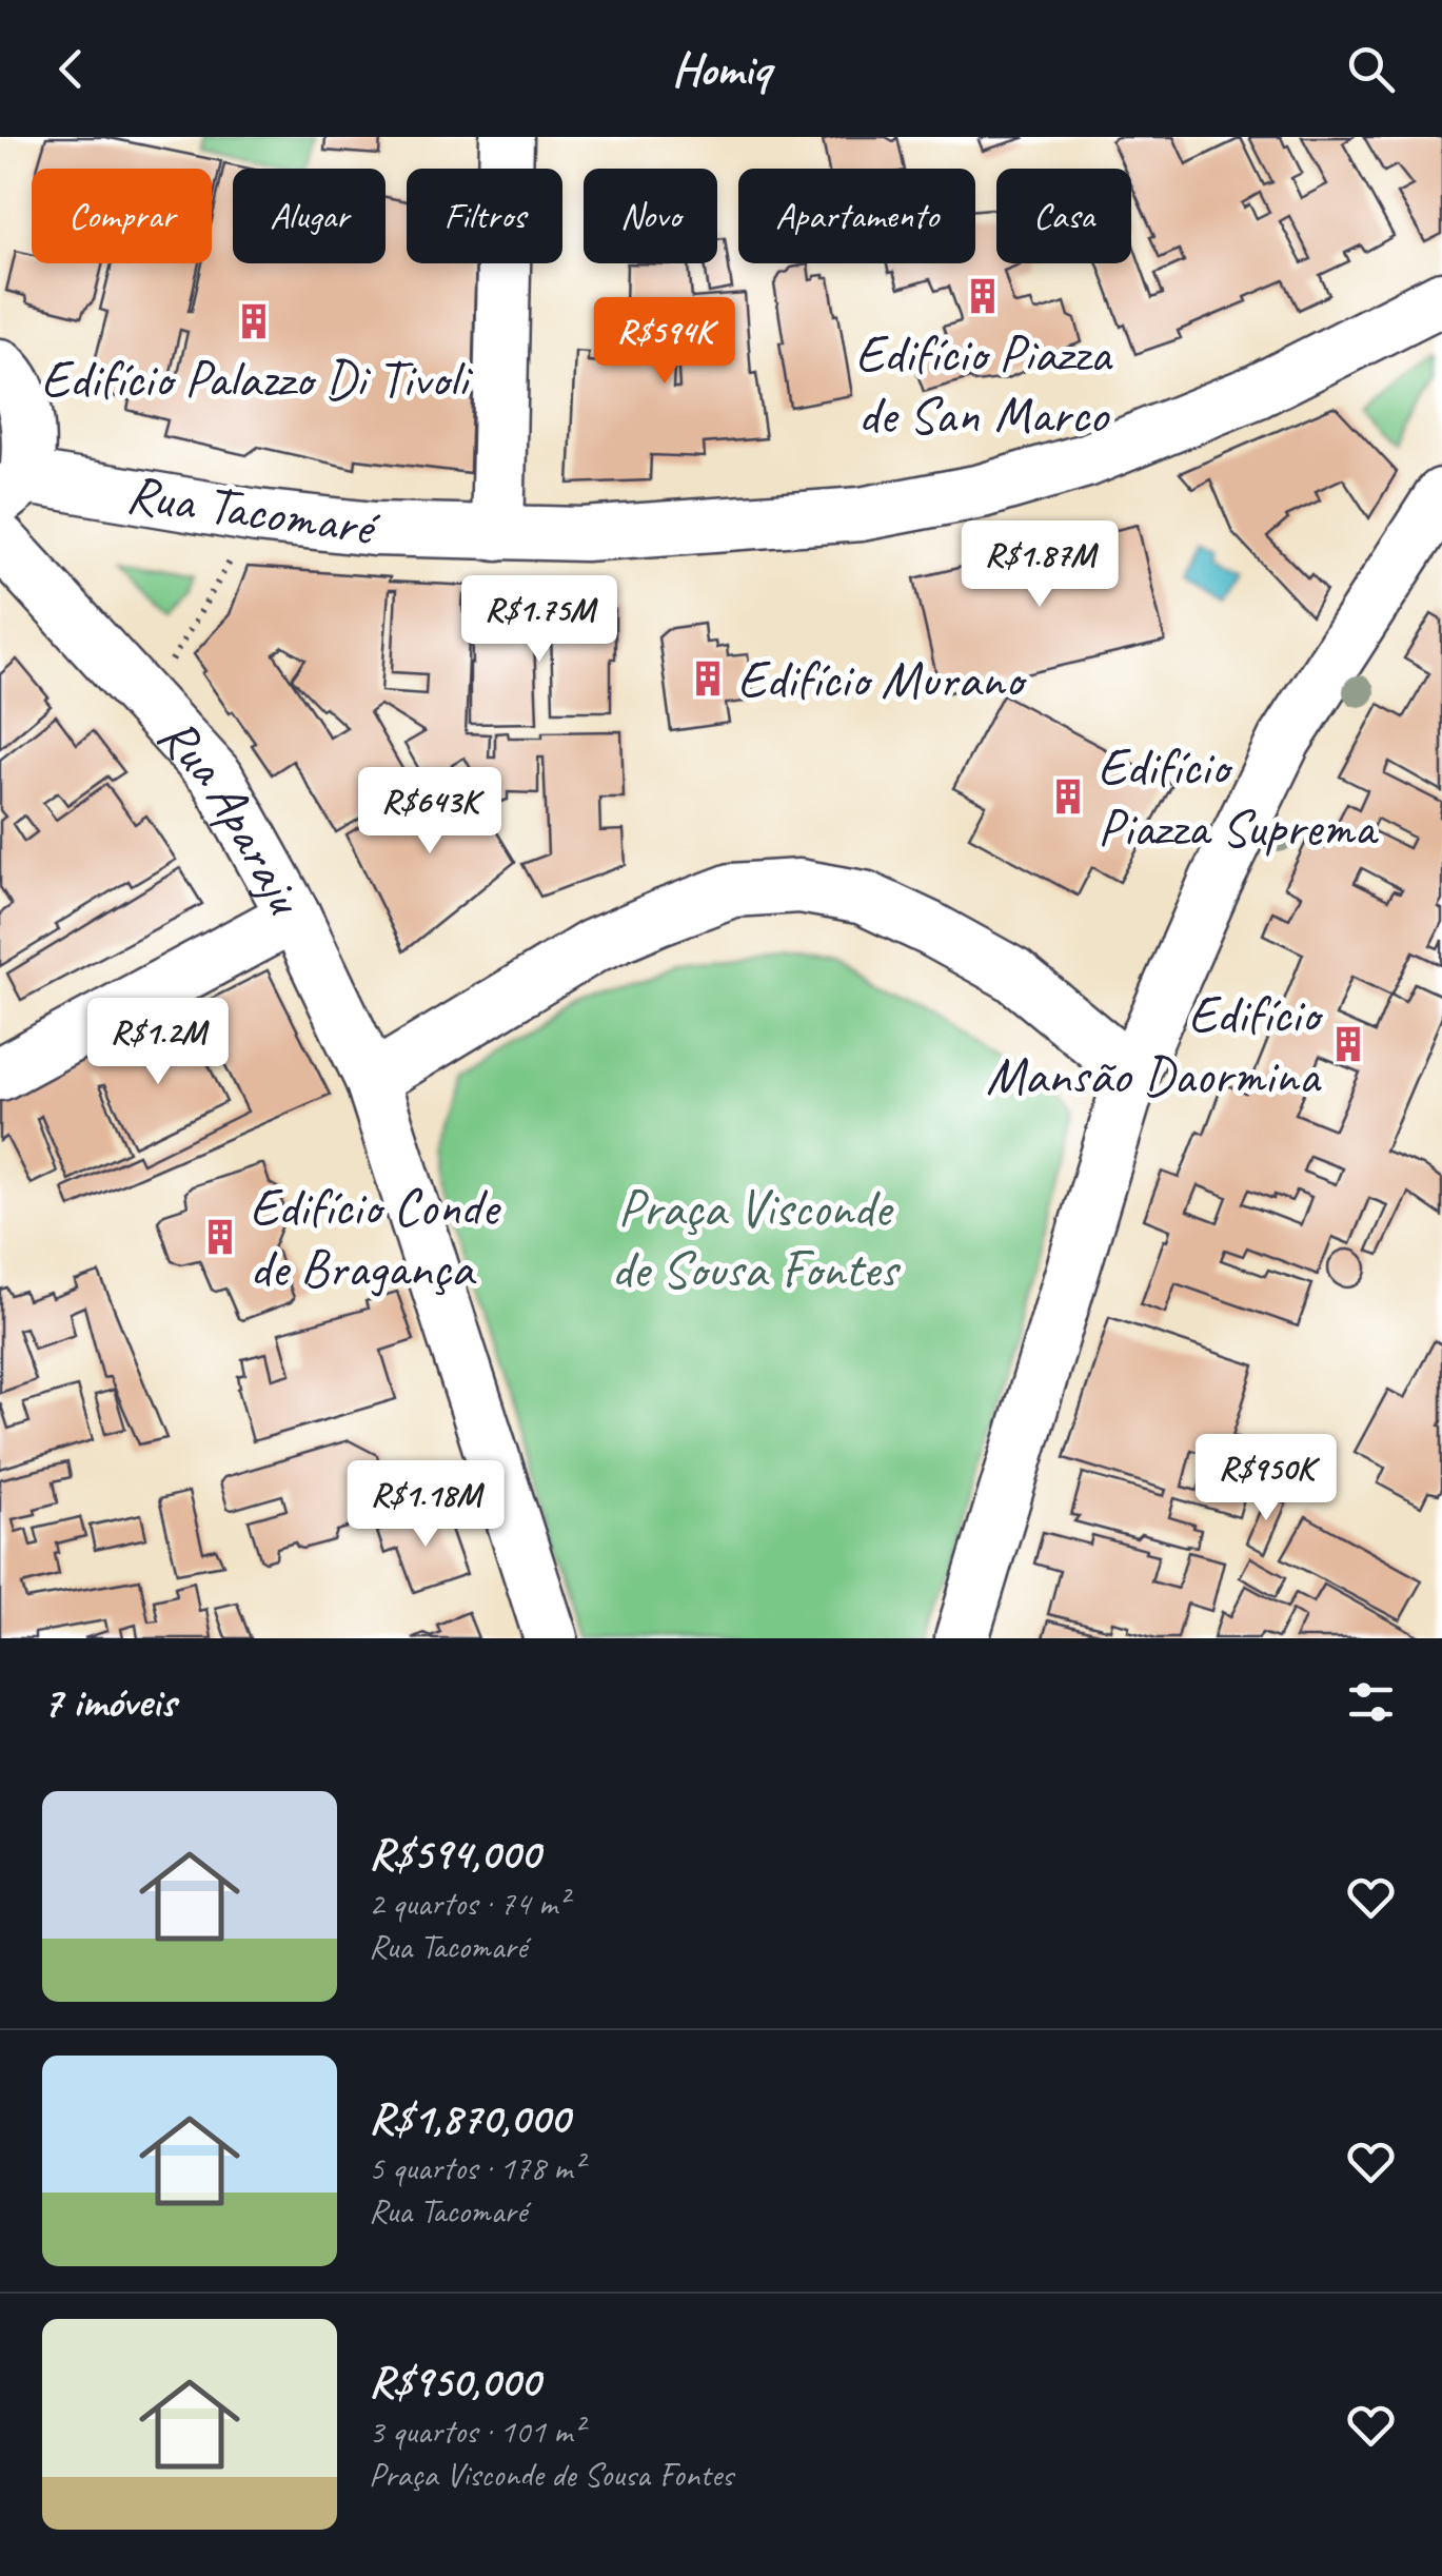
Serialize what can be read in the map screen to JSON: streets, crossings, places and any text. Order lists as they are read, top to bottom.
{
  "streets": {
    "street": ["Rua Tacomaré", "Rua Aparaju"]
  },
  "parks": ["Praça Visconde de Sousa Fontes"],
  "places": {
    "building": [
      "Edifício Piazza de San Marco",
      "Edifício Palazzo Di Tivoli",
      "Edifício Murano",
      "Edifício Piazza Suprema",
      "Edifício Mansão Daormina",
      "Edifício Conde de Bragança"
    ]
  },
  "page": {
    "header": "Homiq",
    "chip": [
      "Comprar",
      "Alugar",
      "Filtros",
      "Novo",
      "Apartamento",
      "Casa"
    ],
    "price": [
      "R$594K",
      "R$1.87M",
      "R$1.75M",
      "R$643K",
      "R$1.2M",
      "R$950K",
      "R$1.18M"
    ],
    "heading": "7 imóveis",
    "list": [
      {
        "name": "R$594,000",
        "note": "2 quartos · 74 m² · Rua Tacomaré"
      },
      {
        "name": "R$1,870,000",
        "note": "5 quartos · 178 m² · Rua Tacomaré"
      },
      {
        "name": "R$950,000",
        "note": "3 quartos · 101 m² · Praça Visconde de Sousa Fontes"
      }
    ]
  }
}
